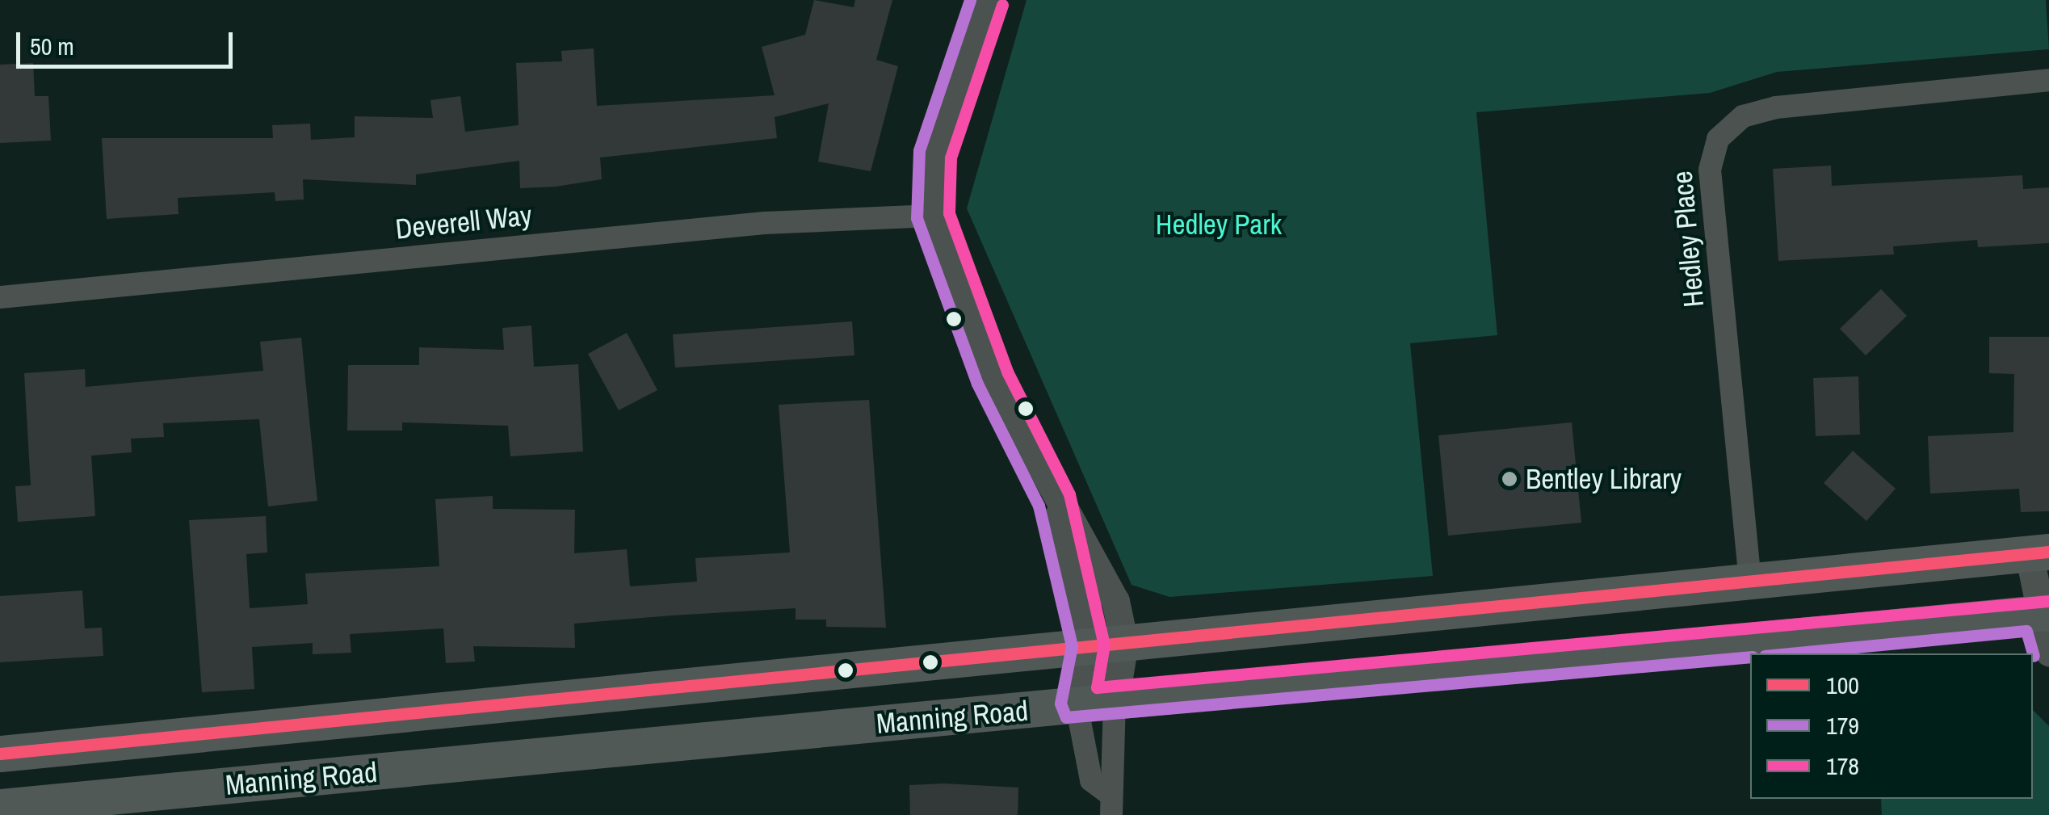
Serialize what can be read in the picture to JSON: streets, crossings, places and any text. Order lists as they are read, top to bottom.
{
  "streets": {
    "main road": ["Manning Road"],
    "street": ["Deverell Way", "Hedley Place"]
  },
  "crossings": [
    ["Hedley Place", "Manning Road"]
  ],
  "parks": ["Hedley Park"],
  "places": ["Bentley Library"],
  "lines": ["transit line 179", "transit line 178", "transit line 100"],
  "legend": ["100", "179", "178"],
  "scale_bar": "50 m"
}
